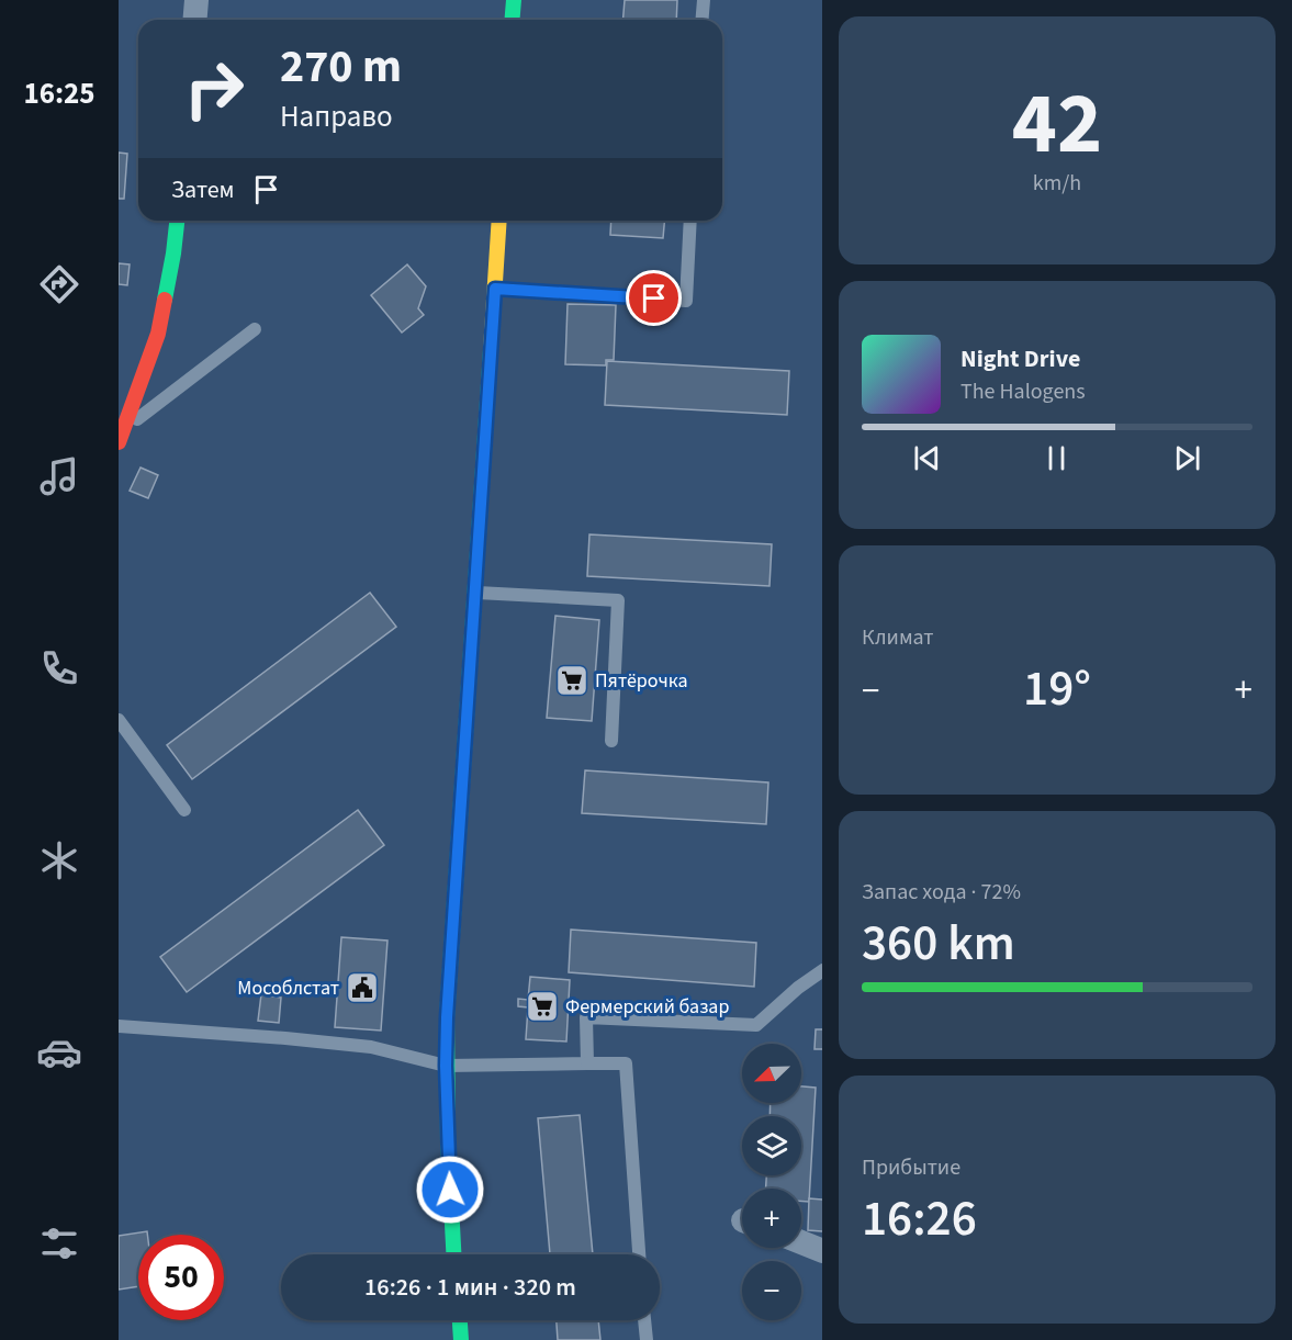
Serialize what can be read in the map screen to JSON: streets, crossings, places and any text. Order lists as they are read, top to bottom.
{
  "places": {
    "supermarket": ["Пятёрочка", "Фермерский базар"],
    "public building": ["Мособлстат"]
  },
  "north": "bottom left",
  "page": {
    "tabs": "16:25",
    "tile": [
      ["42", "km/h"],
      "Климат",
      ["Запас хода · 72%", "360 km"],
      ["Прибытие", "16:26"]
    ],
    "turn": ["270 m", "Направо"],
    "then": "Затем",
    "song": ["Night Drive", "The Halogens"],
    "heat": ["−", "19°", "+"],
    "map_buttons": ["+", "−"],
    "limit": "50",
    "trip": "16:26 · 1 мин · 320 m"
  }
}
